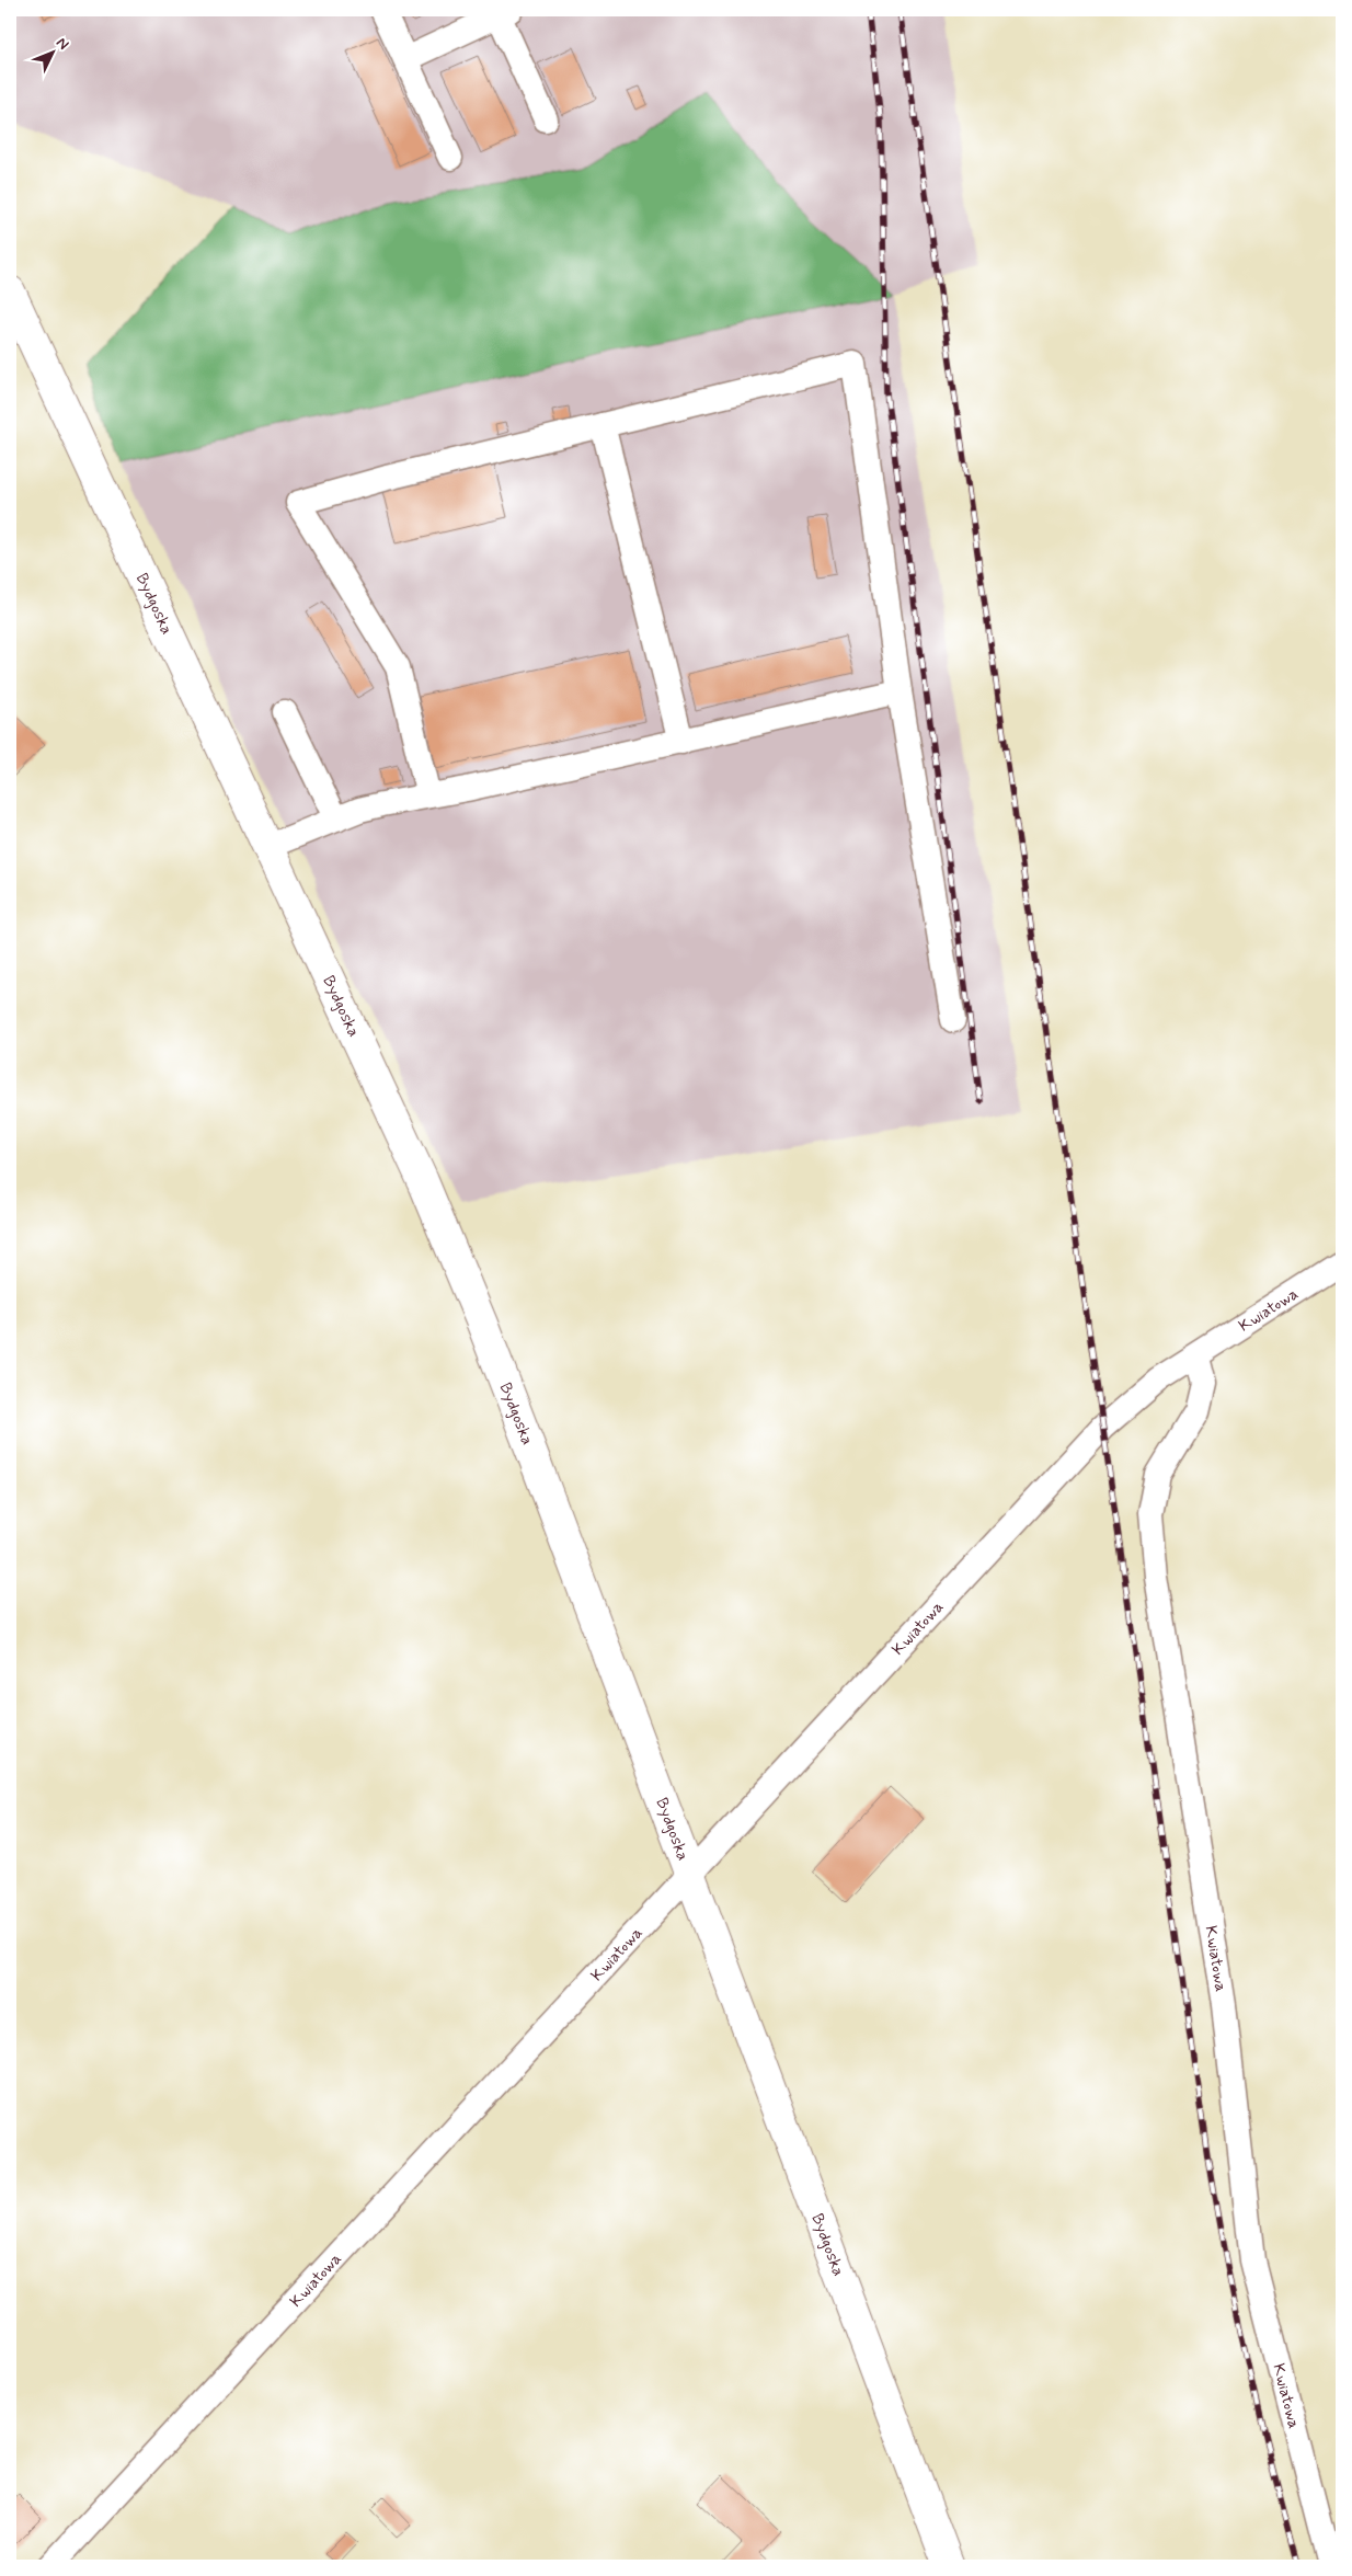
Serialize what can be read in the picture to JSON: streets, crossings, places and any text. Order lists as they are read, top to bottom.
{
  "streets": {
    "main road": ["Bydgoska"],
    "street": ["Kwiatowa"]
  },
  "crossings": [
    ["Bydgoska", "Kwiatowa"]
  ],
  "north": "top right"
}
